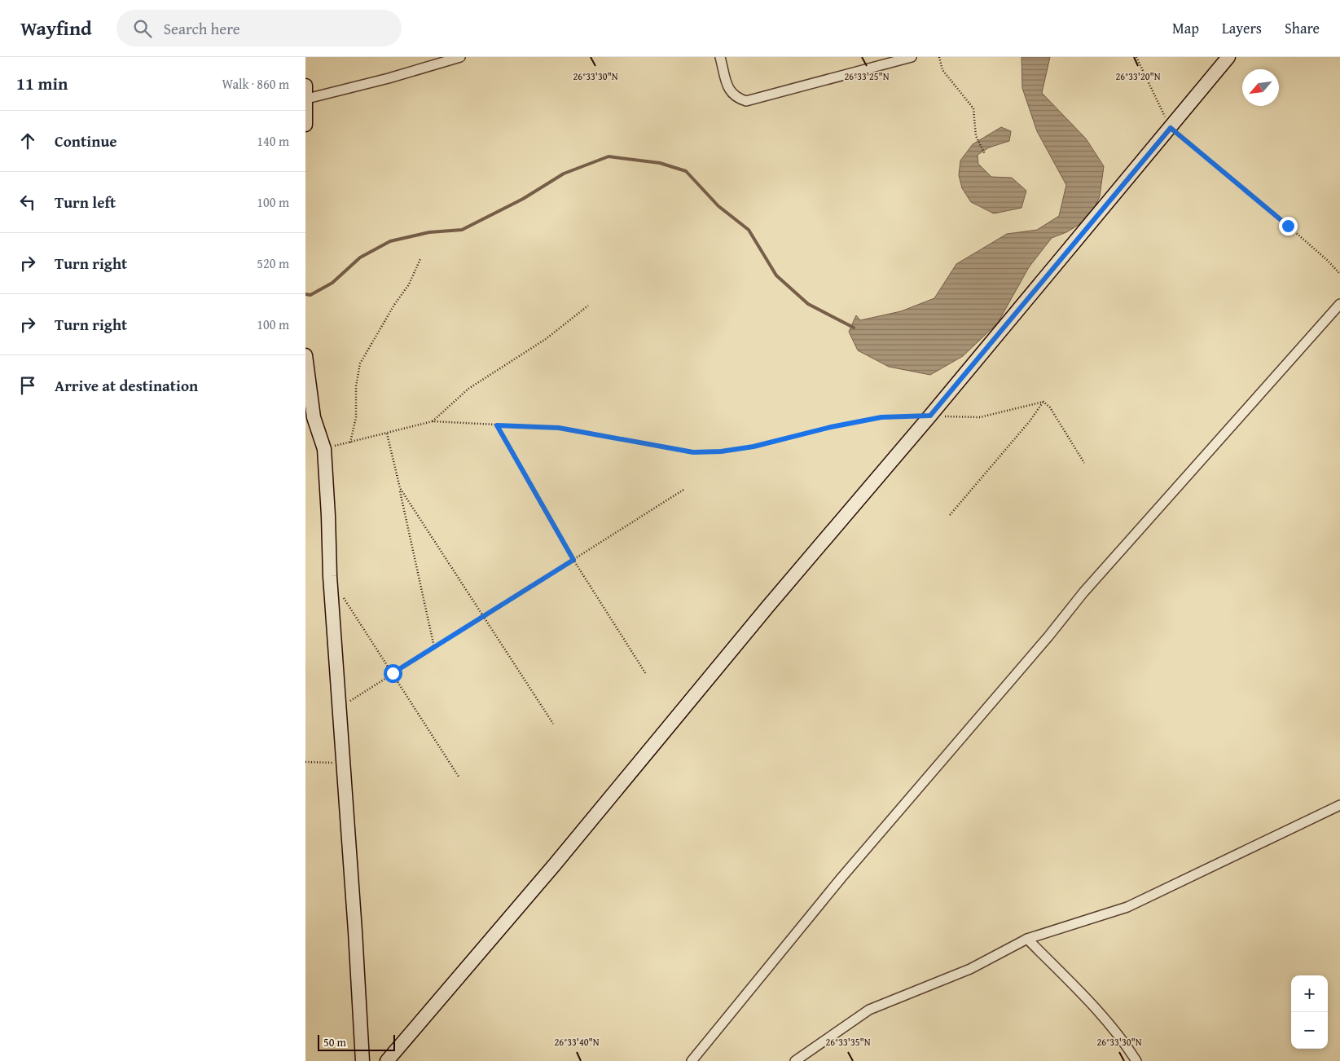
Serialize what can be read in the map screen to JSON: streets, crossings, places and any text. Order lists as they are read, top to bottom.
{
  "scale_bar": "50 m",
  "north": "bottom left",
  "page": {
    "header": "Wayfind",
    "search": "Search here",
    "nav": ["Map", "Layers", "Share"],
    "heading": ["11 min", "Walk · 860 m"],
    "list": [
      ["Continue", "140 m"],
      ["Turn left", "100 m"],
      ["Turn right", "520 m"],
      ["Turn right", "100 m"],
      "Arrive at destination"
    ],
    "map_buttons": ["+", "−"],
    "scale": "50 m"
  },
  "coordinates": [
    "26°33'30\"N",
    "26°33'25\"N",
    "26°33'20\"N",
    "26°33'40\"N",
    "26°33'35\"N"
  ]
}
